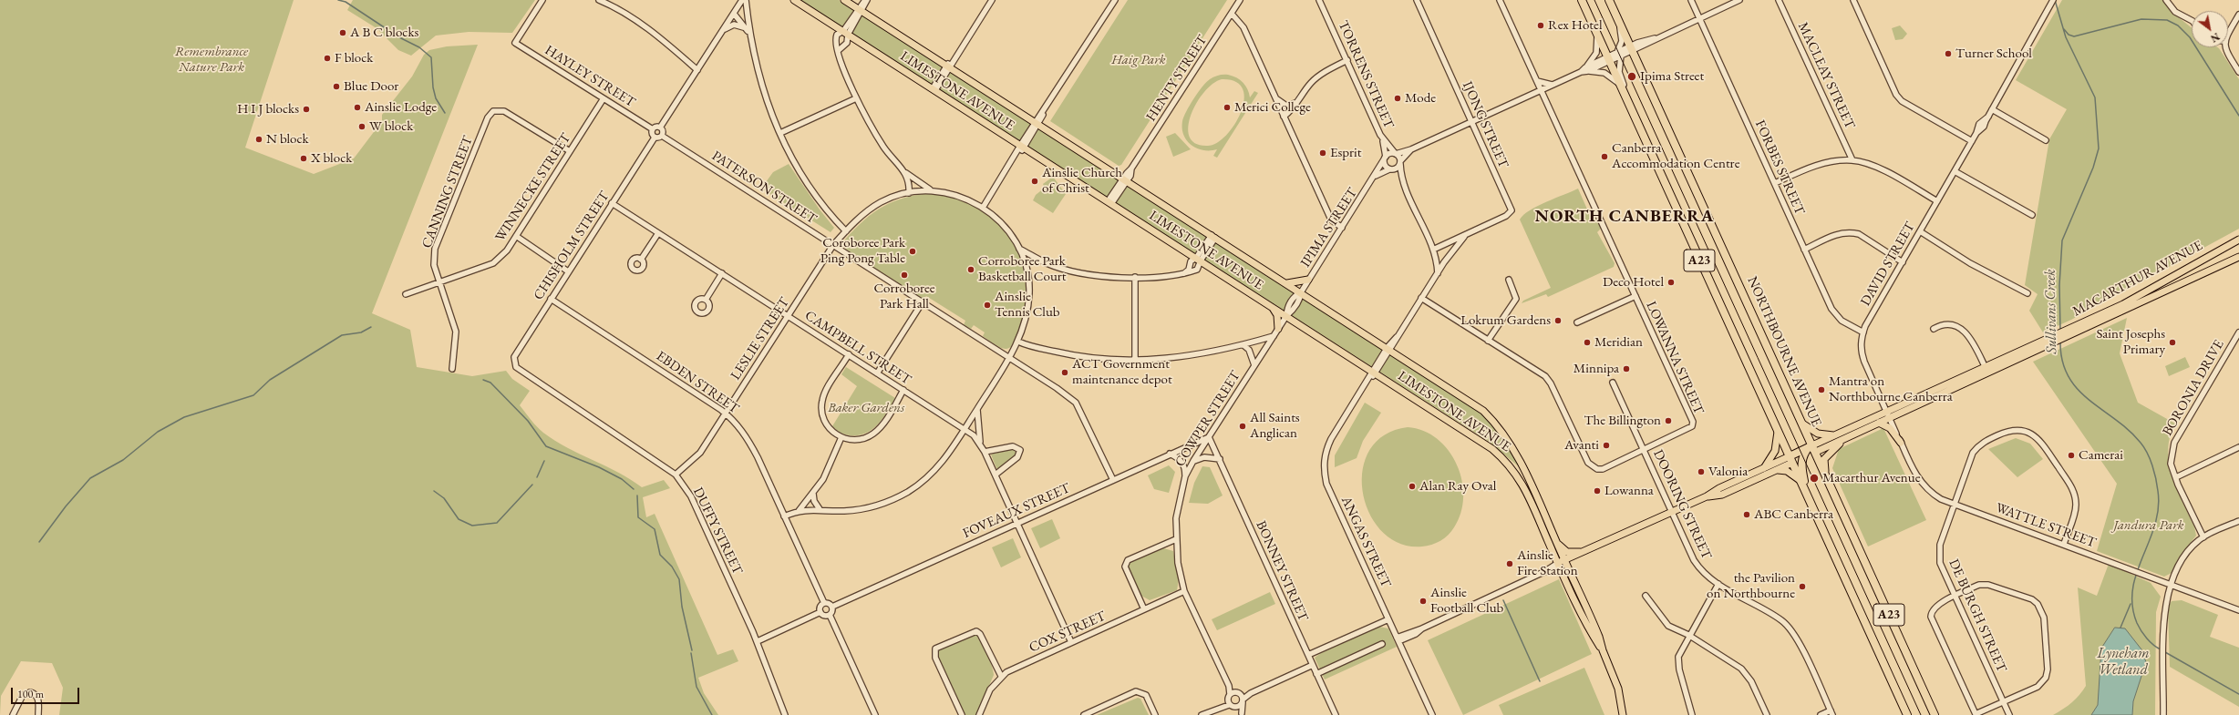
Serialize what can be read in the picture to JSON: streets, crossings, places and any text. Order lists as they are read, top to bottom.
{
  "streets": {
    "highway": ["A23", "MACARTHUR AVENUE", "NORTHBOURNE AVENUE"],
    "main road": ["LIMESTONE AVENUE"],
    "street": [
      "TORRENS STREET",
      "MACLEAY STREET",
      "HAYLEY STREET",
      "HENTY STREET",
      "IJONG STREET",
      "FORBES STREET",
      "WINNECKE STREET",
      "PATERSON STREET",
      "CANNING STREET",
      "IPIMA STREET",
      "CHISHOLM STREET",
      "DAVID STREET",
      "LESLIE STREET",
      "CAMPBELL STREET",
      "LOWANNA STREET",
      "EBDEN STREET",
      "BORONIA DRIVE",
      "COWPER STREET",
      "DOORING STREET",
      "FOVEAUX STREET",
      "WATTLE STREET",
      "DUFFY STREET",
      "ANGAS STREET",
      "BONNEY STREET",
      "DE BURGH STREET",
      "COX STREET"
    ]
  },
  "crossings": [
    ["TORRENS STREET", "IPIMA STREET"],
    ["HAYLEY STREET", "WINNECKE STREET"],
    ["HAYLEY STREET", "PATERSON STREET"],
    ["HAYLEY STREET", "CHISHOLM STREET"],
    ["HENTY STREET", "LIMESTONE AVENUE"],
    ["LIMESTONE AVENUE", "IJONG STREET"],
    ["LIMESTONE AVENUE", "IPIMA STREET"],
    ["LIMESTONE AVENUE", "COWPER STREET"],
    ["LIMESTONE AVENUE", "ANGAS STREET"],
    ["IJONG STREET", "LOWANNA STREET"],
    ["IJONG STREET", "ANGAS STREET"],
    ["FORBES STREET", "DAVID STREET"],
    ["WINNECKE STREET", "CANNING STREET"],
    ["PATERSON STREET", "CHISHOLM STREET"],
    ["PATERSON STREET", "LESLIE STREET"],
    ["PATERSON STREET", "FOVEAUX STREET"],
    ["IPIMA STREET", "COWPER STREET"],
    ["CHISHOLM STREET", "CAMPBELL STREET"],
    ["CHISHOLM STREET", "EBDEN STREET"],
    ["CHISHOLM STREET", "DUFFY STREET"],
    ["A23", "MACARTHUR AVENUE"],
    ["DAVID STREET", "MACARTHUR AVENUE"],
    ["DAVID STREET", "WATTLE STREET"],
    ["MACARTHUR AVENUE", "NORTHBOURNE AVENUE"],
    ["MACARTHUR AVENUE", "WATTLE STREET"],
    ["LESLIE STREET", "CAMPBELL STREET"],
    ["LESLIE STREET", "EBDEN STREET"],
    ["LESLIE STREET", "DUFFY STREET"],
    ["CAMPBELL STREET", "FOVEAUX STREET"],
    ["CAMPBELL STREET", "COX STREET"],
    ["LOWANNA STREET", "DOORING STREET"],
    ["EBDEN STREET", "FOVEAUX STREET"],
    ["COWPER STREET", "FOVEAUX STREET"],
    ["COWPER STREET", "BONNEY STREET"],
    ["COWPER STREET", "COX STREET"],
    ["FOVEAUX STREET", "BONNEY STREET"],
    ["WATTLE STREET", "DE BURGH STREET"]
  ],
  "districts": ["NORTH CANBERRA"],
  "water": ["Sullivans Creek", "Lyneham Wetland"],
  "parks": [
    "Remembrance Nature Park",
    "Haig Park",
    "Baker Gardens",
    "Jandura Park"
  ],
  "places": [
    "Rex Hotel",
    "A B C blocks",
    "Turner School",
    "F block",
    "Ipima Street",
    "Blue Door",
    "Mode",
    "Ainslie Lodge",
    "Merici College",
    "H I J blocks",
    "W block",
    "N block",
    "Esprit",
    "Canberra Accommodation Centre",
    "X block",
    "Ainslie Church of Christ",
    "Coroboree Park Ping Pong Table",
    "Corroboree Park Basketball Court",
    "Corroboree Park Hall",
    "Deco Hotel",
    "Ainslie Tennis Club",
    "Lokrum Gardens",
    "Meridian",
    "Saint Josephs Primary",
    "Minnipa",
    "ACT Government maintenance depot",
    "Mantra on Northbourne Canberra",
    "The Billington",
    "All Saints Anglican",
    "Avanti",
    "Camerai",
    "Valonia",
    "Macarthur Avenue",
    "Alan Ray Oval",
    "Lowanna",
    "ABC Canberra",
    "Ainslie Fire Station",
    "the Pavilion on Northbourne",
    "Ainslie Football Club"
  ],
  "scale_bar": "100 m",
  "north": "bottom right"
}
